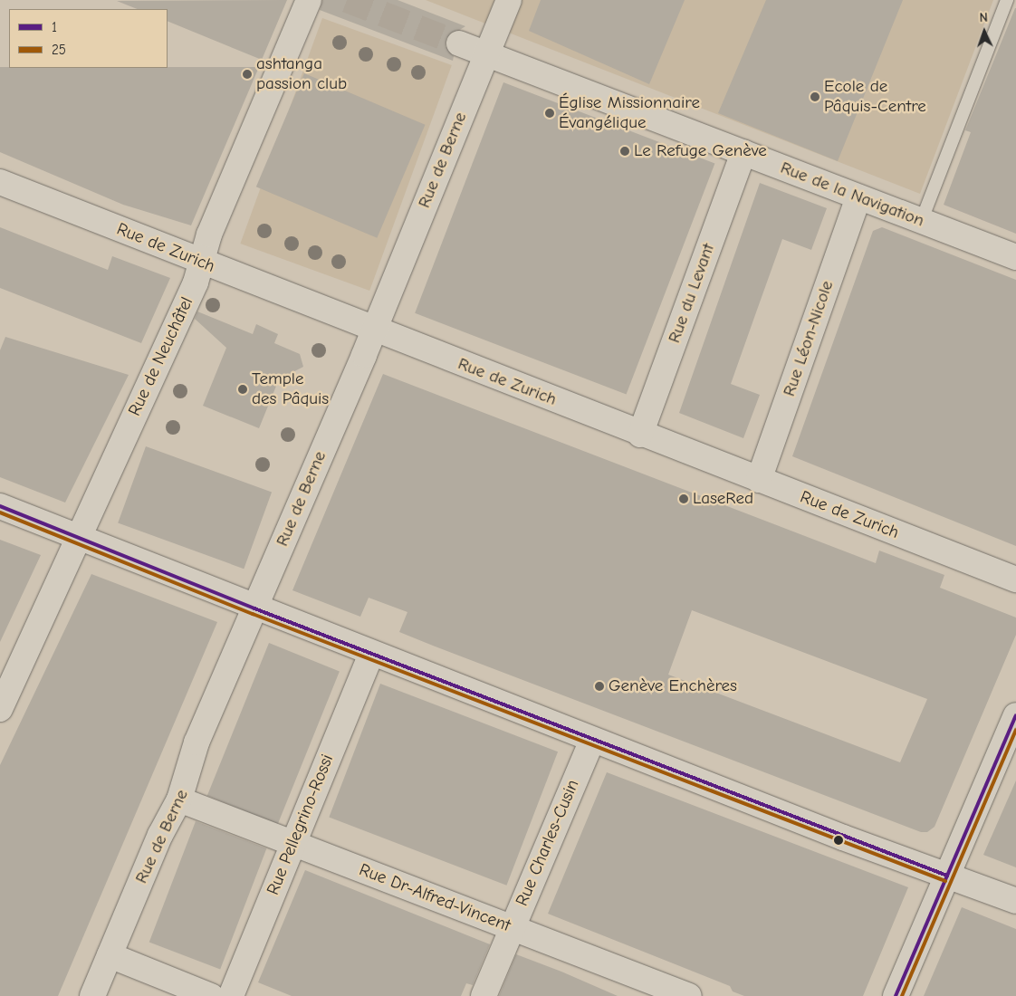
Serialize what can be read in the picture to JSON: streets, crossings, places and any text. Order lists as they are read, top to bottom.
{
  "streets": {
    "street": [
      "Rue de Berne",
      "Rue de la Navigation",
      "Rue de Zurich",
      "Rue du Levant",
      "Rue Léon-Nicole",
      "Rue de Neuchâtel",
      "Rue Pellegrino-Rossi",
      "Rue Charles-Cusin",
      "Rue Dr-Alfred-Vincent"
    ]
  },
  "crossings": [
    ["Rue de Berne", "Rue de la Navigation"],
    ["Rue de Berne", "Rue de Zurich"],
    ["Rue de Berne", "Rue Dr-Alfred-Vincent"],
    ["Rue de la Navigation", "Rue du Levant"],
    ["Rue de la Navigation", "Rue Léon-Nicole"],
    ["Rue de Zurich", "Rue du Levant"],
    ["Rue de Zurich", "Rue Léon-Nicole"],
    ["Rue de Zurich", "Rue de Neuchâtel"],
    ["Rue Pellegrino-Rossi", "Rue Dr-Alfred-Vincent"],
    ["Rue Charles-Cusin", "Rue Dr-Alfred-Vincent"]
  ],
  "places": [
    "ashtanga passion club",
    "Ecole de Pâquis-Centre",
    "Église Missionnaire Évangélique",
    "Le Refuge Genève",
    "Temple des Pâquis",
    "LaseRed",
    "Genève Enchères"
  ],
  "lines": ["transit line 1", "transit line 25"],
  "legend": ["1", "25"],
  "north": "top"
}
